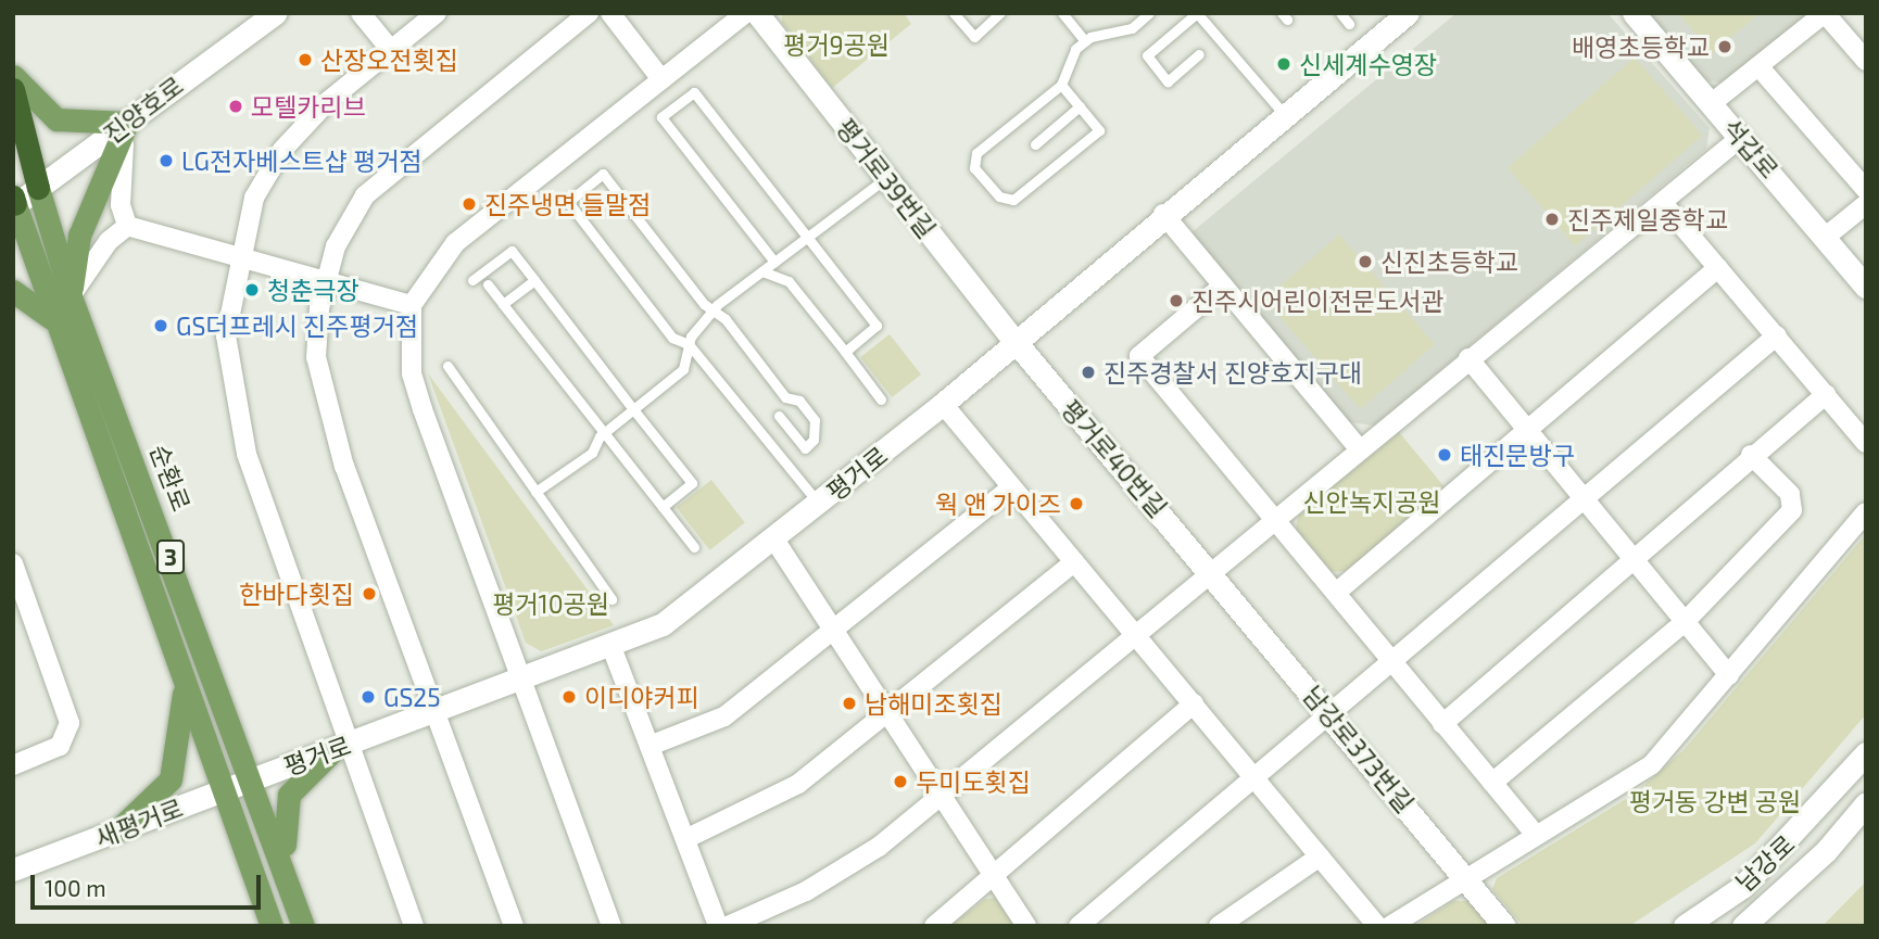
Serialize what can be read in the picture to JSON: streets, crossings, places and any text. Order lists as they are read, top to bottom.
{
  "streets": {
    "highway": ["순환로", "3"],
    "street": [
      "진양호로",
      "석갑로",
      "평거로39번길",
      "평거로40번길",
      "평거로",
      "남강로373번길",
      "새평거로",
      "남강로"
    ]
  },
  "crossings": [
    ["진양호로", "순환로"],
    ["진양호로", "3"],
    ["평거로39번길", "평거로40번길"],
    ["평거로39번길", "평거로"],
    ["평거로40번길", "평거로"],
    ["평거로40번길", "남강로373번길"],
    ["평거로", "순환로"],
    ["평거로", "3"],
    ["평거로", "새평거로"],
    ["3", "새평거로"]
  ],
  "parks": [
    "평거9공원",
    "신안녹지공원",
    "평거10공원",
    "평거동 강변 공원"
  ],
  "places": [
    "배영초등학교",
    "산장오전횟집",
    "신세계수영장",
    "모텔카리브",
    "LG전자베스트샵 평거점",
    "진주냉면 들말점",
    "진주제일중학교",
    "신진초등학교",
    "청춘극장",
    "진주시어린이전문도서관",
    "GS더프레시 진주평거점",
    "진주경찰서 진양호지구대",
    "태진문방구",
    "웍 앤 가이즈",
    "한바다횟집",
    "GS25",
    "이디야커피",
    "남해미조횟집",
    "두미도횟집"
  ],
  "scale_bar": "100 m"
}
